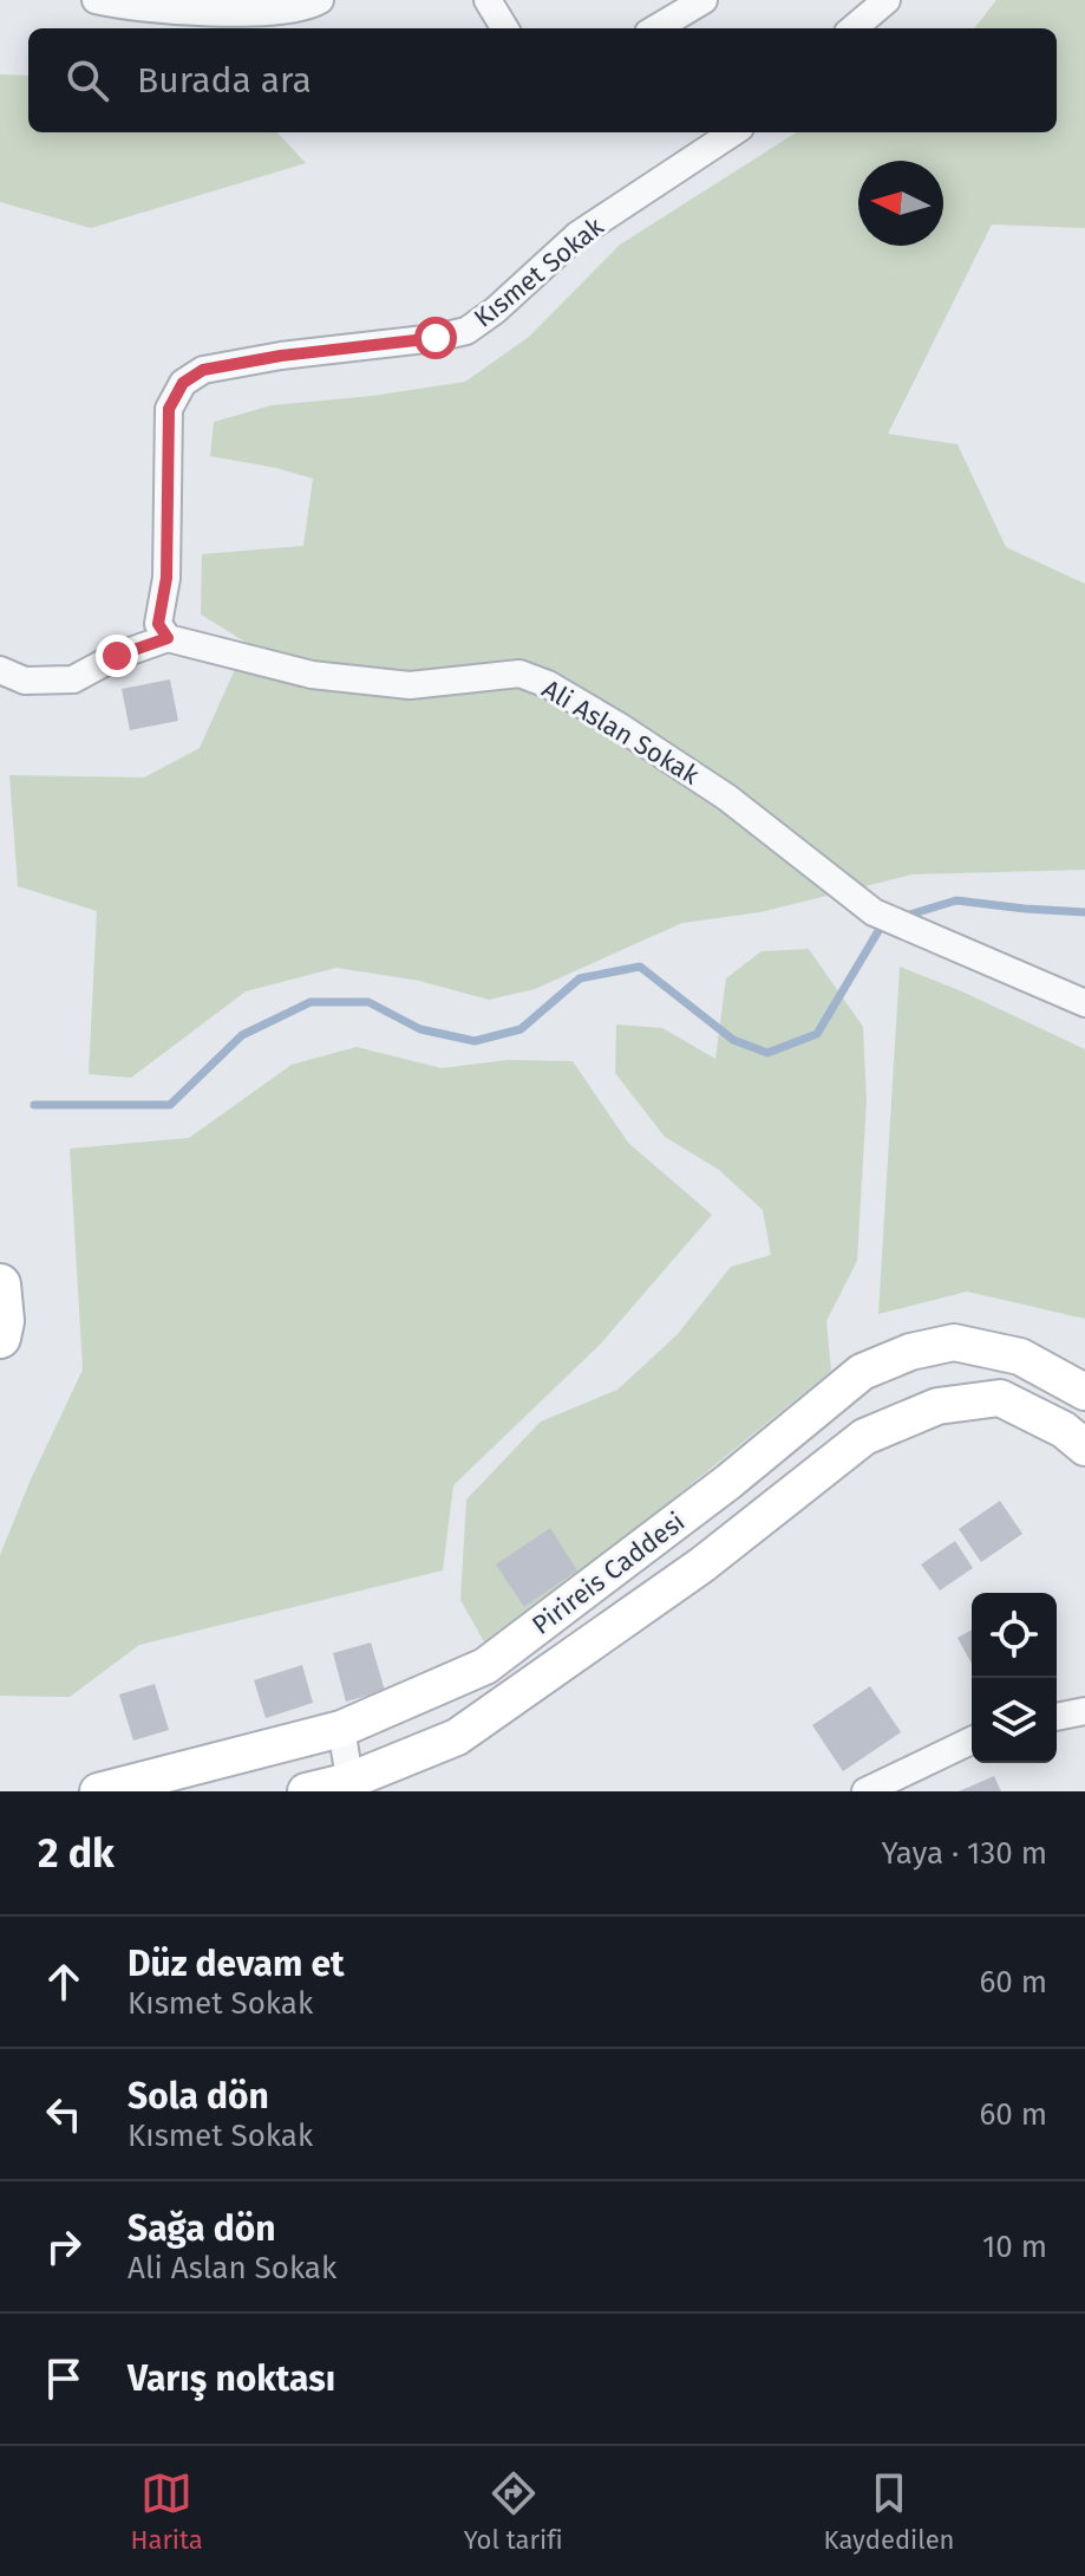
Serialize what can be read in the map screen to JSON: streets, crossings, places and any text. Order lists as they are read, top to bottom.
{
  "streets": {
    "main road": ["Pirireis Caddesi"],
    "street": ["Kısmet Sokak", "Ali Aslan Sokak"]
  },
  "crossings": [
    ["Kısmet Sokak", "Ali Aslan Sokak"]
  ],
  "north": "left",
  "page": {
    "search": "Burada ara",
    "heading": ["2 dk", "Yaya · 130 m"],
    "list": [
      ["Düz devam et", "Kısmet Sokak", "60 m"],
      ["Sola dön", "Kısmet Sokak", "60 m"],
      ["Sağa dön", "Ali Aslan Sokak", "10 m"],
      "Varış noktası"
    ],
    "nav": ["Harita", "Yol tarifi", "Kaydedilen"]
  }
}
